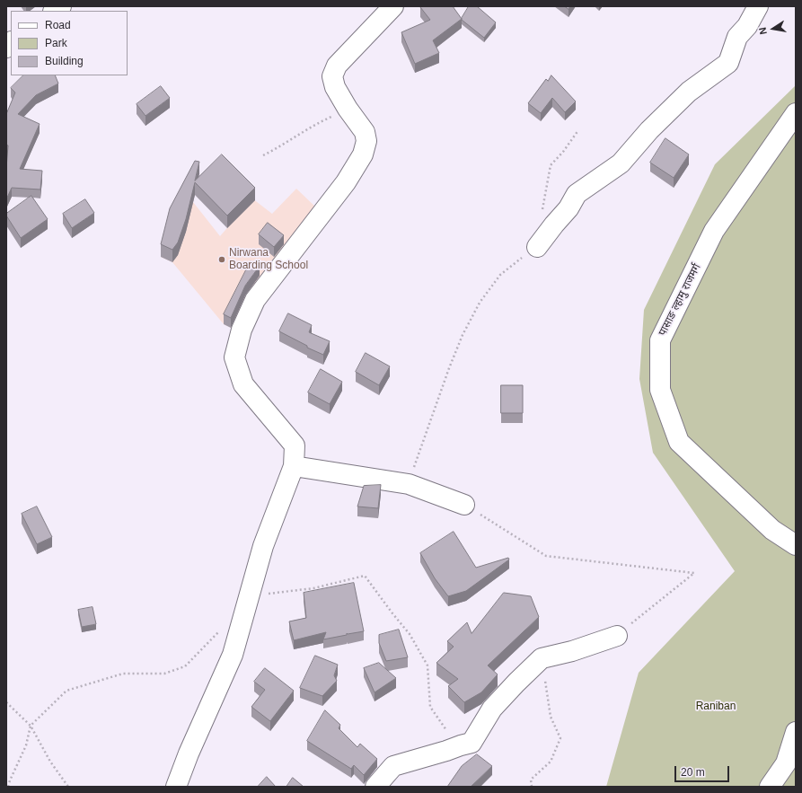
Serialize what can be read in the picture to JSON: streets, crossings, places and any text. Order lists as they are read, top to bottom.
{
  "streets": {
    "street": ["पासाङ ल्हामु राजमर्ग"]
  },
  "parks": ["Raniban"],
  "places": ["Nirwana Boarding School"],
  "legend": ["Road", "Park", "Building"],
  "scale_bar": "20 m",
  "north": "left"
}
